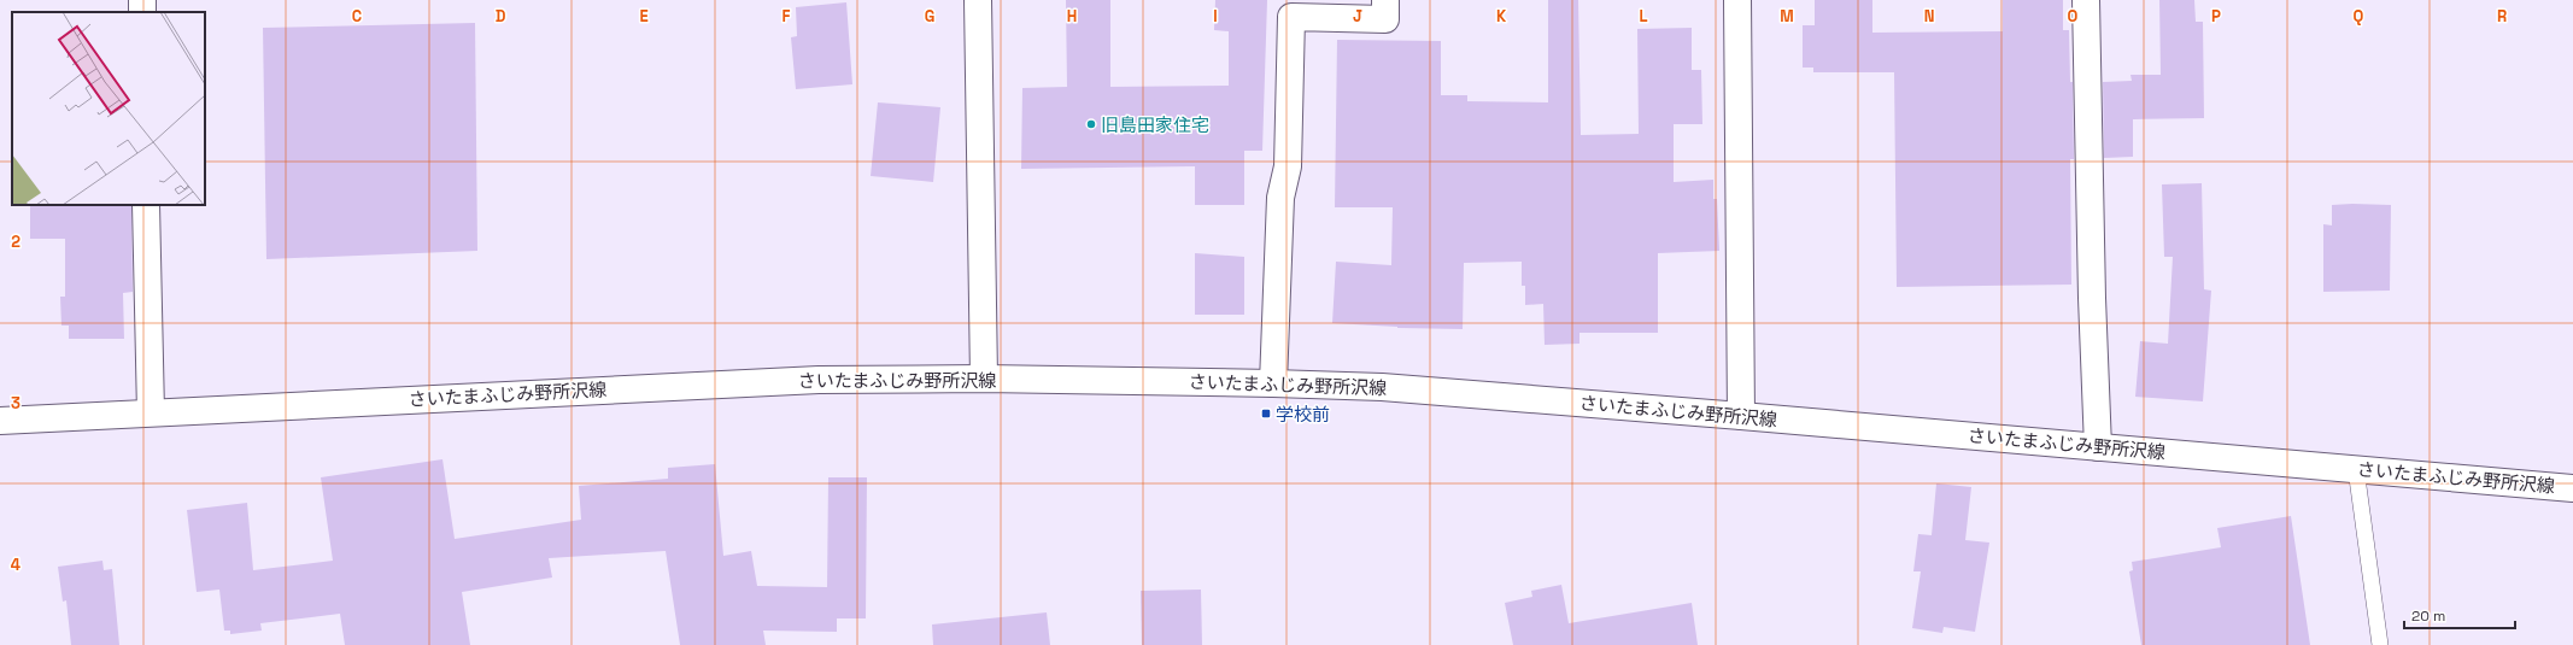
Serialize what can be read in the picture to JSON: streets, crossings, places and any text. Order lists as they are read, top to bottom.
{
  "streets": {
    "main road": ["さいたまふじみ野所沢線"]
  },
  "places": {
    "other": ["旧島田家住宅"],
    "transit": ["学校前"]
  },
  "scale_bar": "20 m",
  "grid": {
    "columns": [
      "C",
      "D",
      "E",
      "F",
      "G",
      "H",
      "I",
      "J",
      "K",
      "L",
      "M",
      "N",
      "O",
      "P",
      "Q",
      "R"
    ],
    "rows": ["2", "3", "4"]
  }
}
